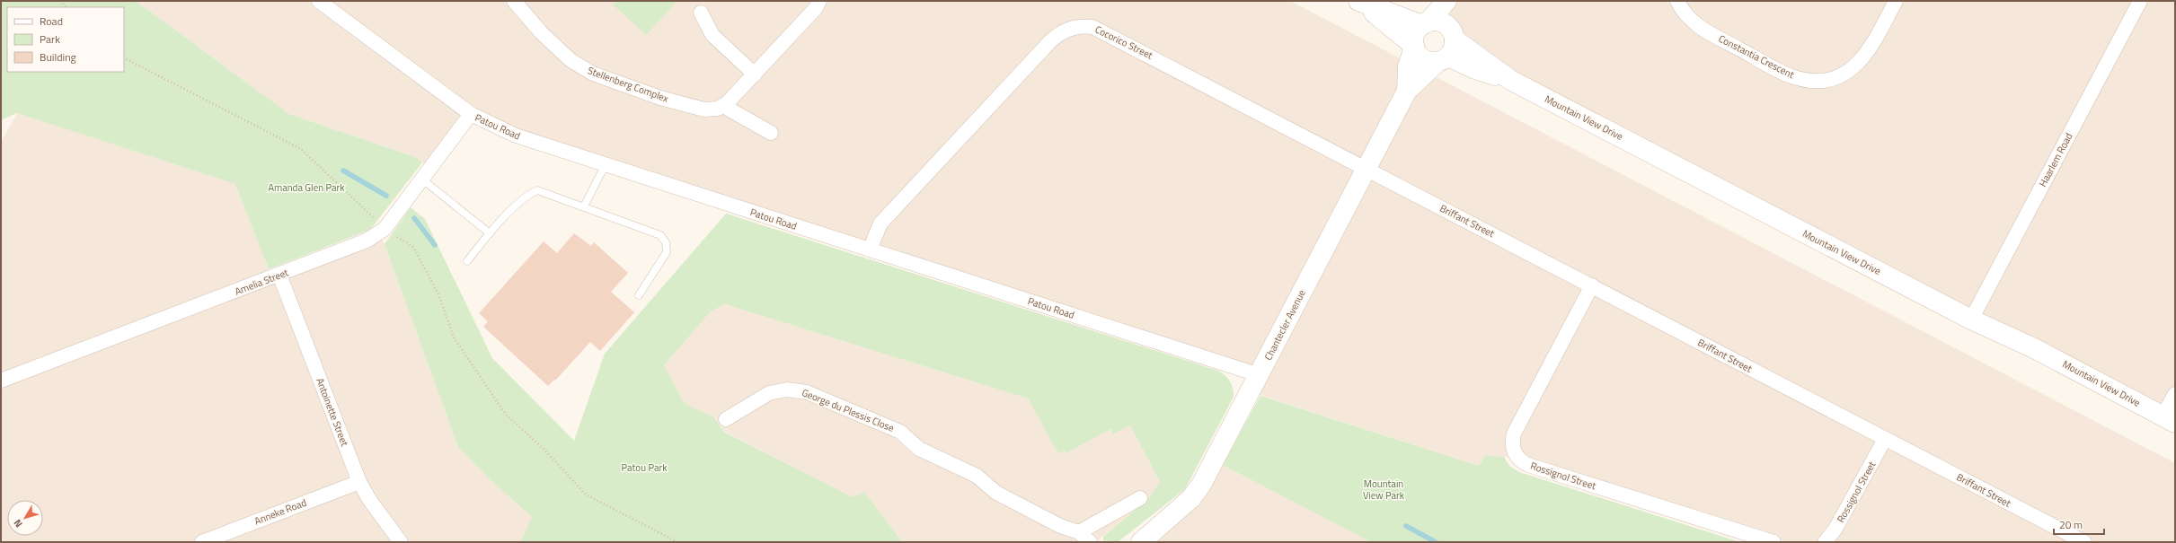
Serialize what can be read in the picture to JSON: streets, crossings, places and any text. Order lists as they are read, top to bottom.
{
  "streets": {
    "street": [
      "Cocorico Street",
      "Constantia Crescent",
      "Stellenberg Complex",
      "Mountain View Drive",
      "Patou Road",
      "Haarlem Road",
      "Briffant Street",
      "Amelia Street",
      "Chantecler Avenue",
      "George du Plessis Close",
      "Antoinette Street",
      "Rossignol Street",
      "Anneke Road"
    ]
  },
  "crossings": [
    ["Cocorico Street", "Patou Road"],
    ["Cocorico Street", "Briffant Street"],
    ["Cocorico Street", "Chantecler Avenue"],
    ["Mountain View Drive", "Haarlem Road"],
    ["Mountain View Drive", "Chantecler Avenue"],
    ["Patou Road", "Amelia Street"],
    ["Patou Road", "Chantecler Avenue"],
    ["Briffant Street", "Chantecler Avenue"],
    ["Briffant Street", "Rossignol Street"],
    ["Amelia Street", "Antoinette Street"],
    ["Antoinette Street", "Anneke Road"]
  ],
  "parks": ["Amanda Glen Park", "Patou Park", "Mountain View Park"],
  "legend": ["Road", "Park", "Building"],
  "scale_bar": "20 m",
  "north": "bottom left"
}
